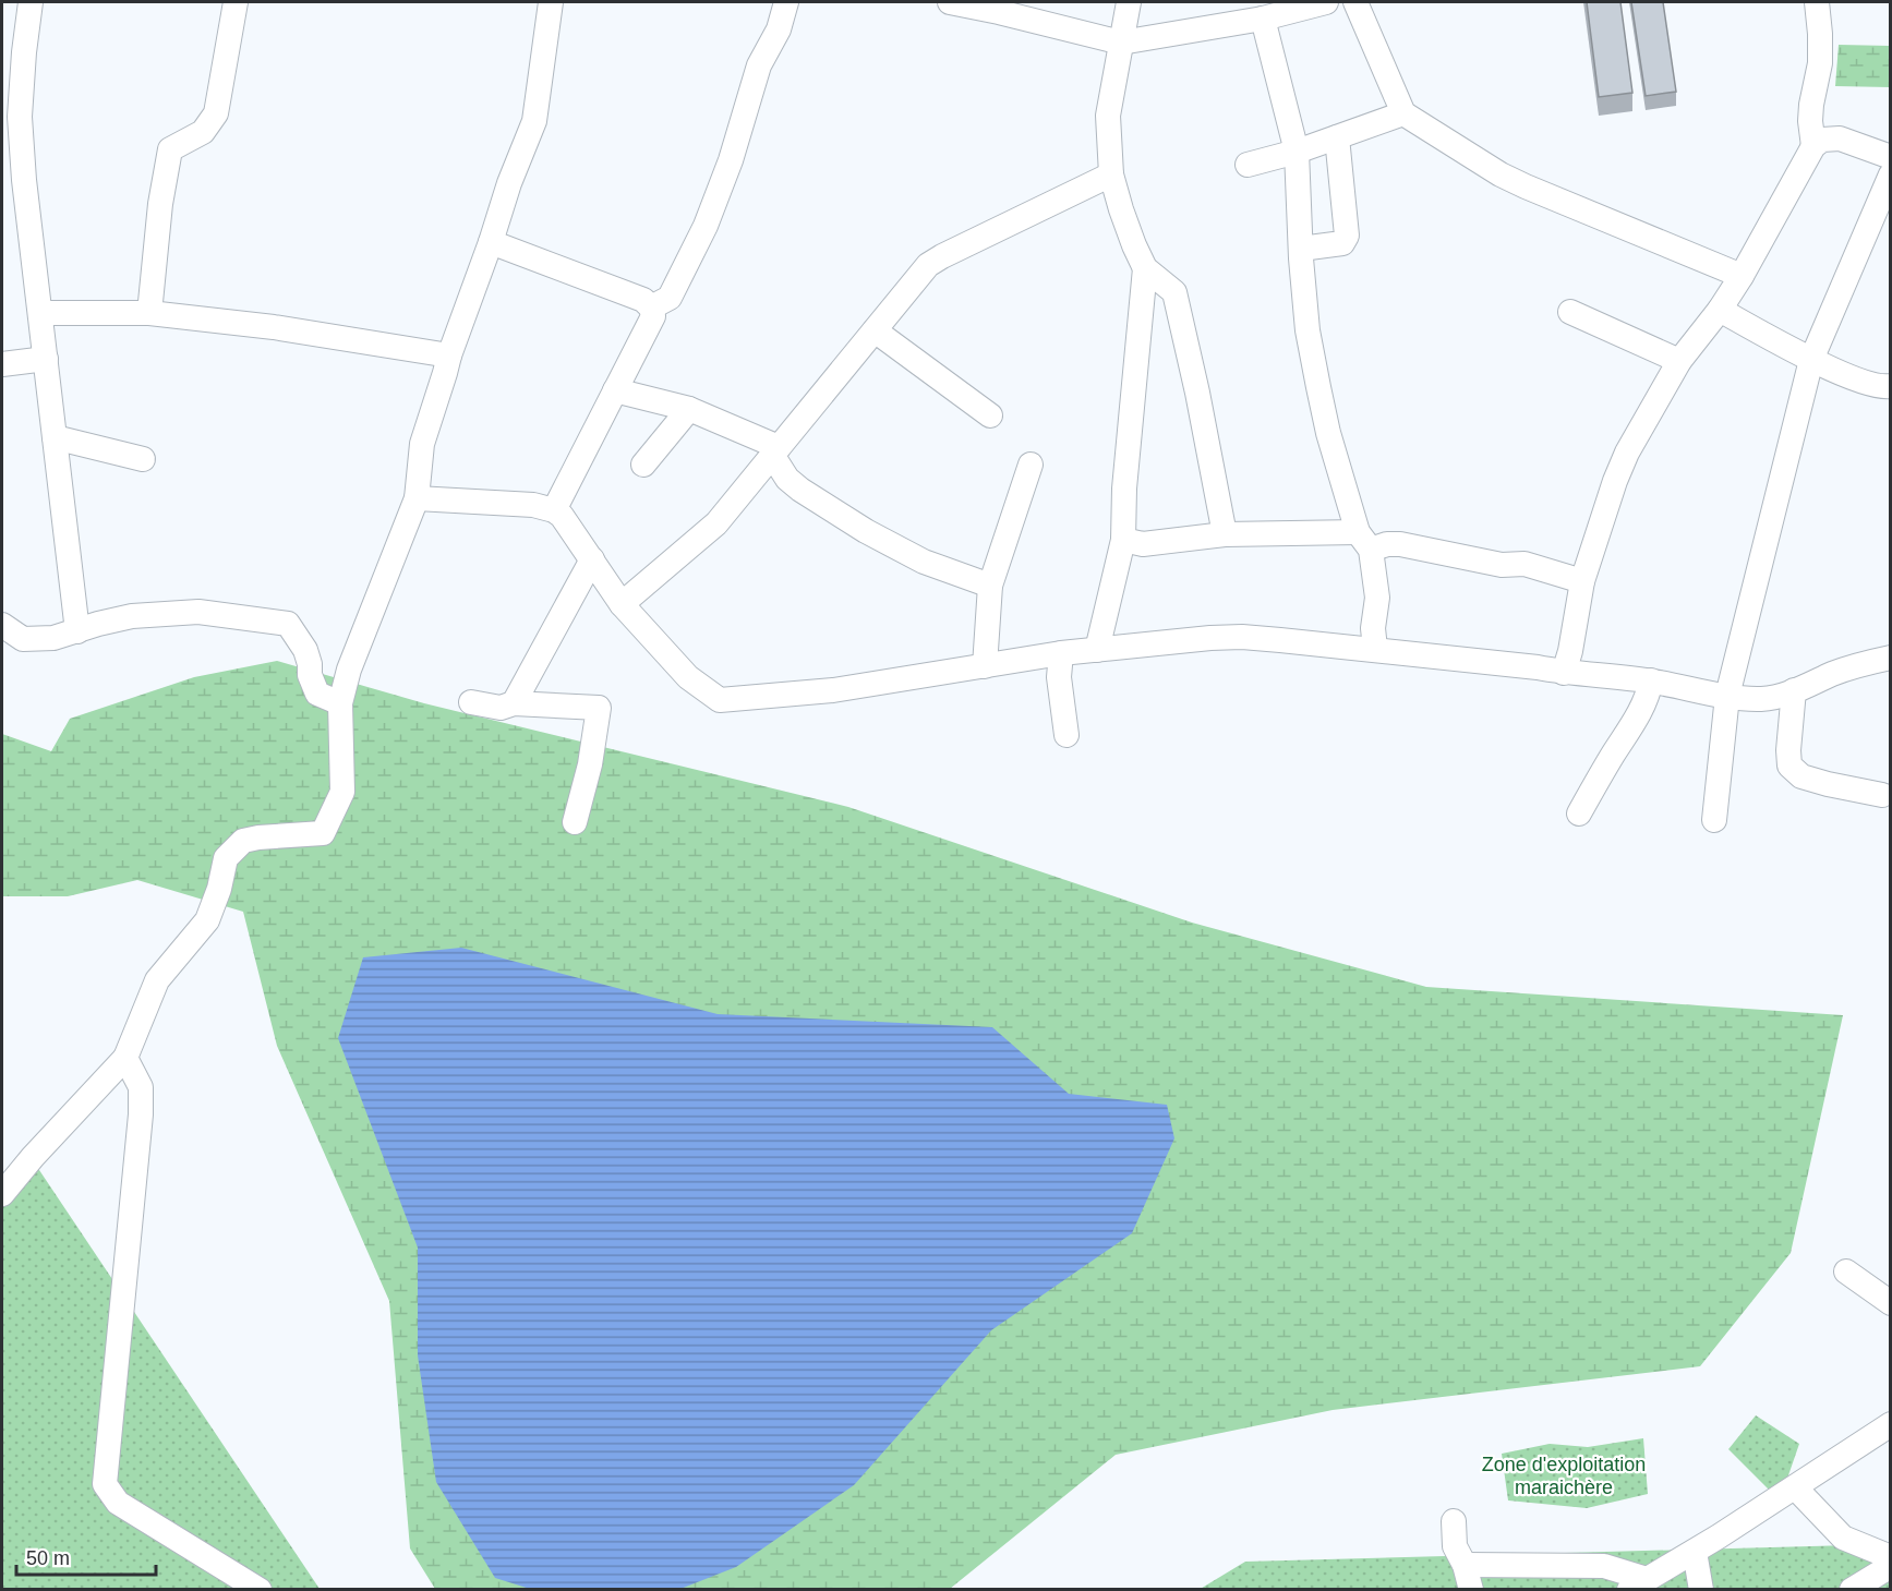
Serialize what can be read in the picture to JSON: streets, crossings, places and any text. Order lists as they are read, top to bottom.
{
  "parks": ["Zone d'exploitation maraichère"],
  "scale_bar": "50 m"
}
